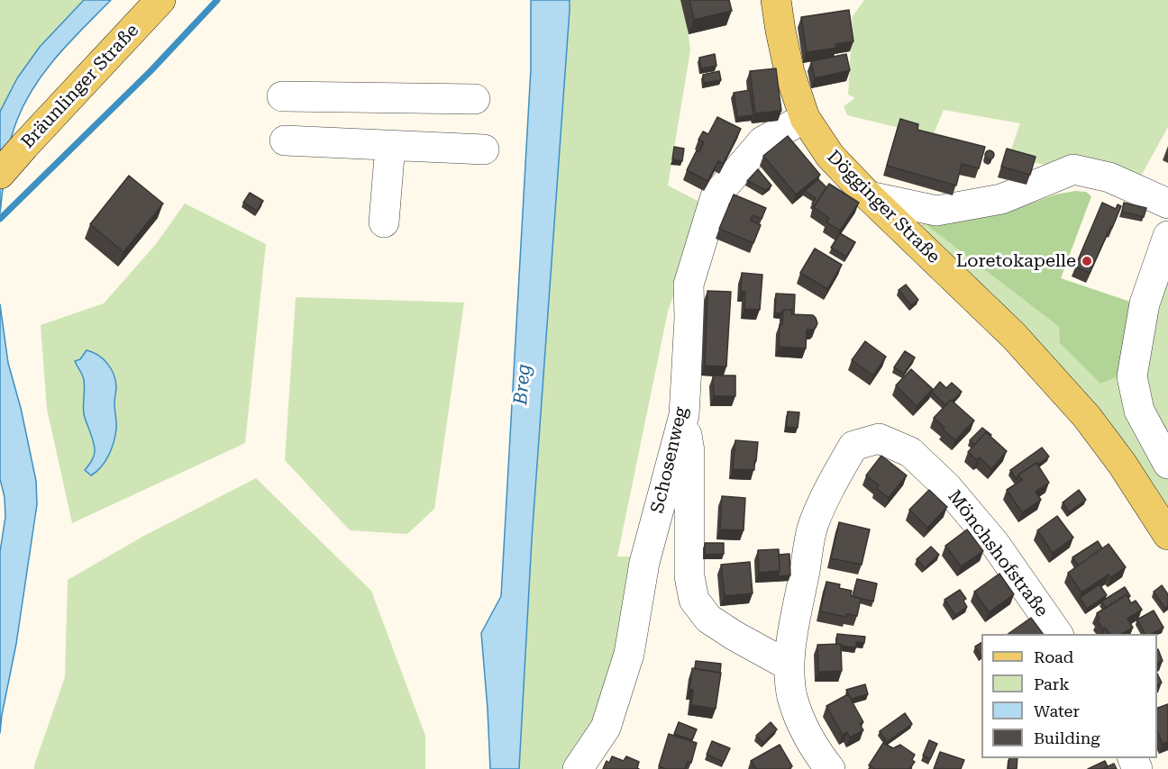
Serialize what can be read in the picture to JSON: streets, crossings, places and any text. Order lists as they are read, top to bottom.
{
  "streets": {
    "main road": ["Bräunlinger Straße", "Dögginger Straße"],
    "street": ["Schosenweg", "Mönchshofstraße"]
  },
  "crossings": [
    ["Dögginger Straße", "Schosenweg"]
  ],
  "water": ["Breg"],
  "places": ["Loretokapelle"],
  "legend": [
    "Road",
    "Park",
    "Water",
    "Building"
  ]
}
